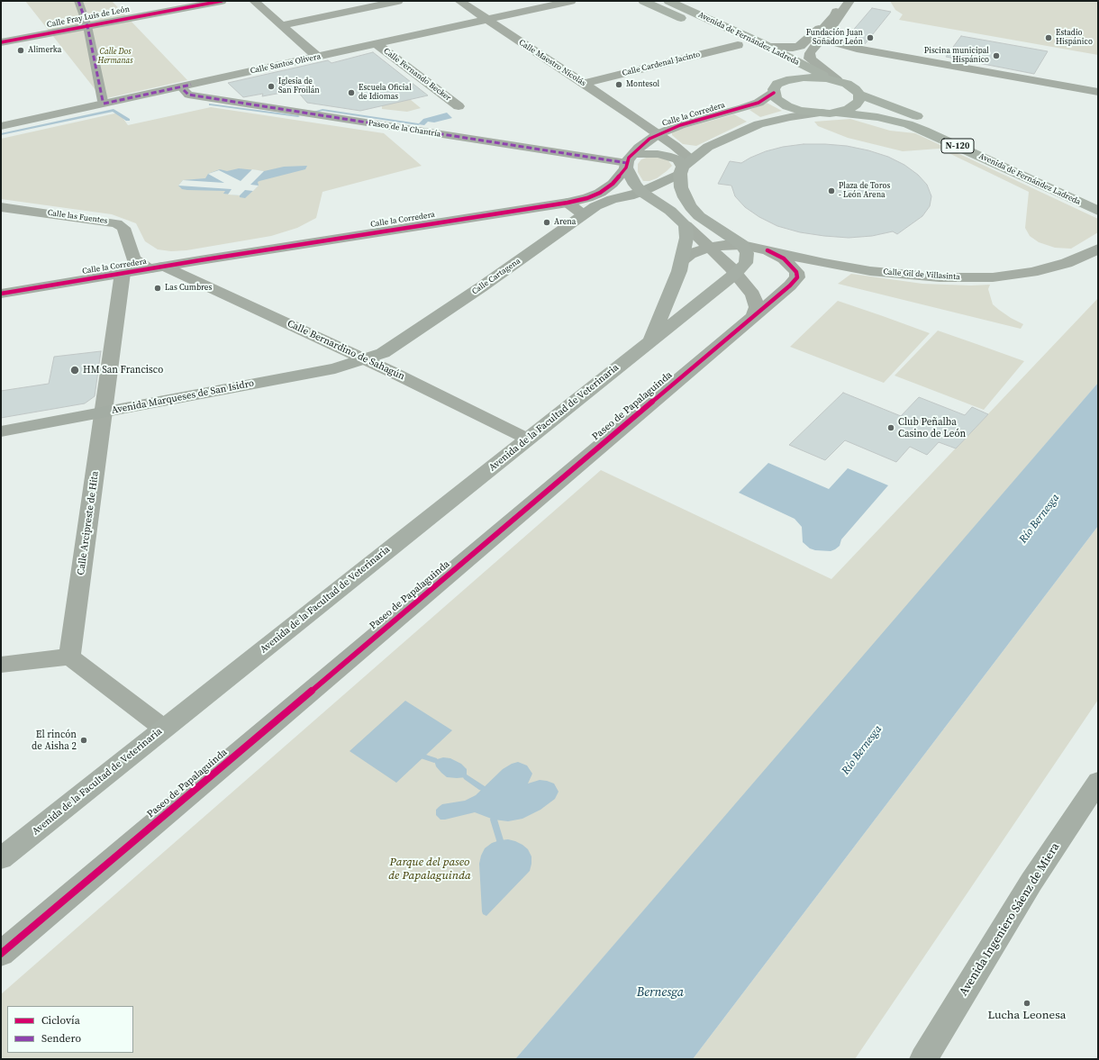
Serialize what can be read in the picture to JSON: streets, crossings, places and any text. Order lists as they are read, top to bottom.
{
  "streets": {
    "highway": ["Avenida de Fernández Ladreda", "N-120"],
    "main road": [
      "Calle la Corredera",
      "Calle Cartagena",
      "Avenida Marqueses de San Isidro",
      "Avenida de la Facultad de Veterinaria",
      "Avenida Ingeniero Sáenz de Miera"
    ],
    "street": [
      "Calle Fray Luis de León",
      "Calle Maestro Nicolás",
      "Calle Santos Olivera",
      "Calle Cardenal Jacinto",
      "Calle Fernando Becker",
      "Paseo de la Chantría",
      "Calle las Fuentes",
      "Calle Gil de Villasinta",
      "Calle Bernardino de Sahagún",
      "Paseo de Papalaguinda",
      "Calle Arcipreste de Hita"
    ]
  },
  "crossings": [
    ["Avenida de Fernández Ladreda", "Calle Cardenal Jacinto"],
    ["Avenida de Fernández Ladreda", "N-120"],
    ["Calle Maestro Nicolás", "Calle Santos Olivera"],
    ["Calle Maestro Nicolás", "Calle Cardenal Jacinto"],
    ["Calle Maestro Nicolás", "Calle la Corredera"],
    ["Calle Maestro Nicolás", "Calle Cartagena"],
    ["Calle Santos Olivera", "Calle Fernando Becker"],
    ["Calle la Corredera", "Paseo de la Chantría"],
    ["Calle la Corredera", "N-120"],
    ["Calle la Corredera", "Calle las Fuentes"],
    ["Calle la Corredera", "Calle Bernardino de Sahagún"],
    ["Calle la Corredera", "Calle Arcipreste de Hita"],
    ["Calle las Fuentes", "Calle Bernardino de Sahagún"],
    ["Calle Gil de Villasinta", "Paseo de Papalaguinda"],
    ["Calle Gil de Villasinta", "Avenida de la Facultad de Veterinaria"],
    ["Calle Cartagena", "Calle Bernardino de Sahagún"],
    ["Calle Cartagena", "Avenida Marqueses de San Isidro"],
    ["Calle Bernardino de Sahagún", "Avenida Marqueses de San Isidro"],
    ["Calle Bernardino de Sahagún", "Avenida de la Facultad de Veterinaria"],
    ["Avenida Marqueses de San Isidro", "Calle Arcipreste de Hita"]
  ],
  "water": ["Río Bernesga", "Bernesga"],
  "parks": ["Calle Dos Hermanas", "Parque del paseo de Papalaguinda"],
  "places": [
    "Fundación Juan Soñador León",
    "Estadio Hispánico",
    "Alimerka",
    "Piscina municipal Hispánico",
    "Montesol",
    "Iglesia de San Froilán",
    "Escuela Oficial de Idiomas",
    "Plaza de Toros - León Arena",
    "Arena",
    "Las Cumbres",
    "HM San Francisco",
    "Club Peñalba Casino de León",
    "El rincón de Aisha 2",
    "Lucha Leonesa"
  ],
  "legend": ["Ciclovía", "Sendero"]
}
